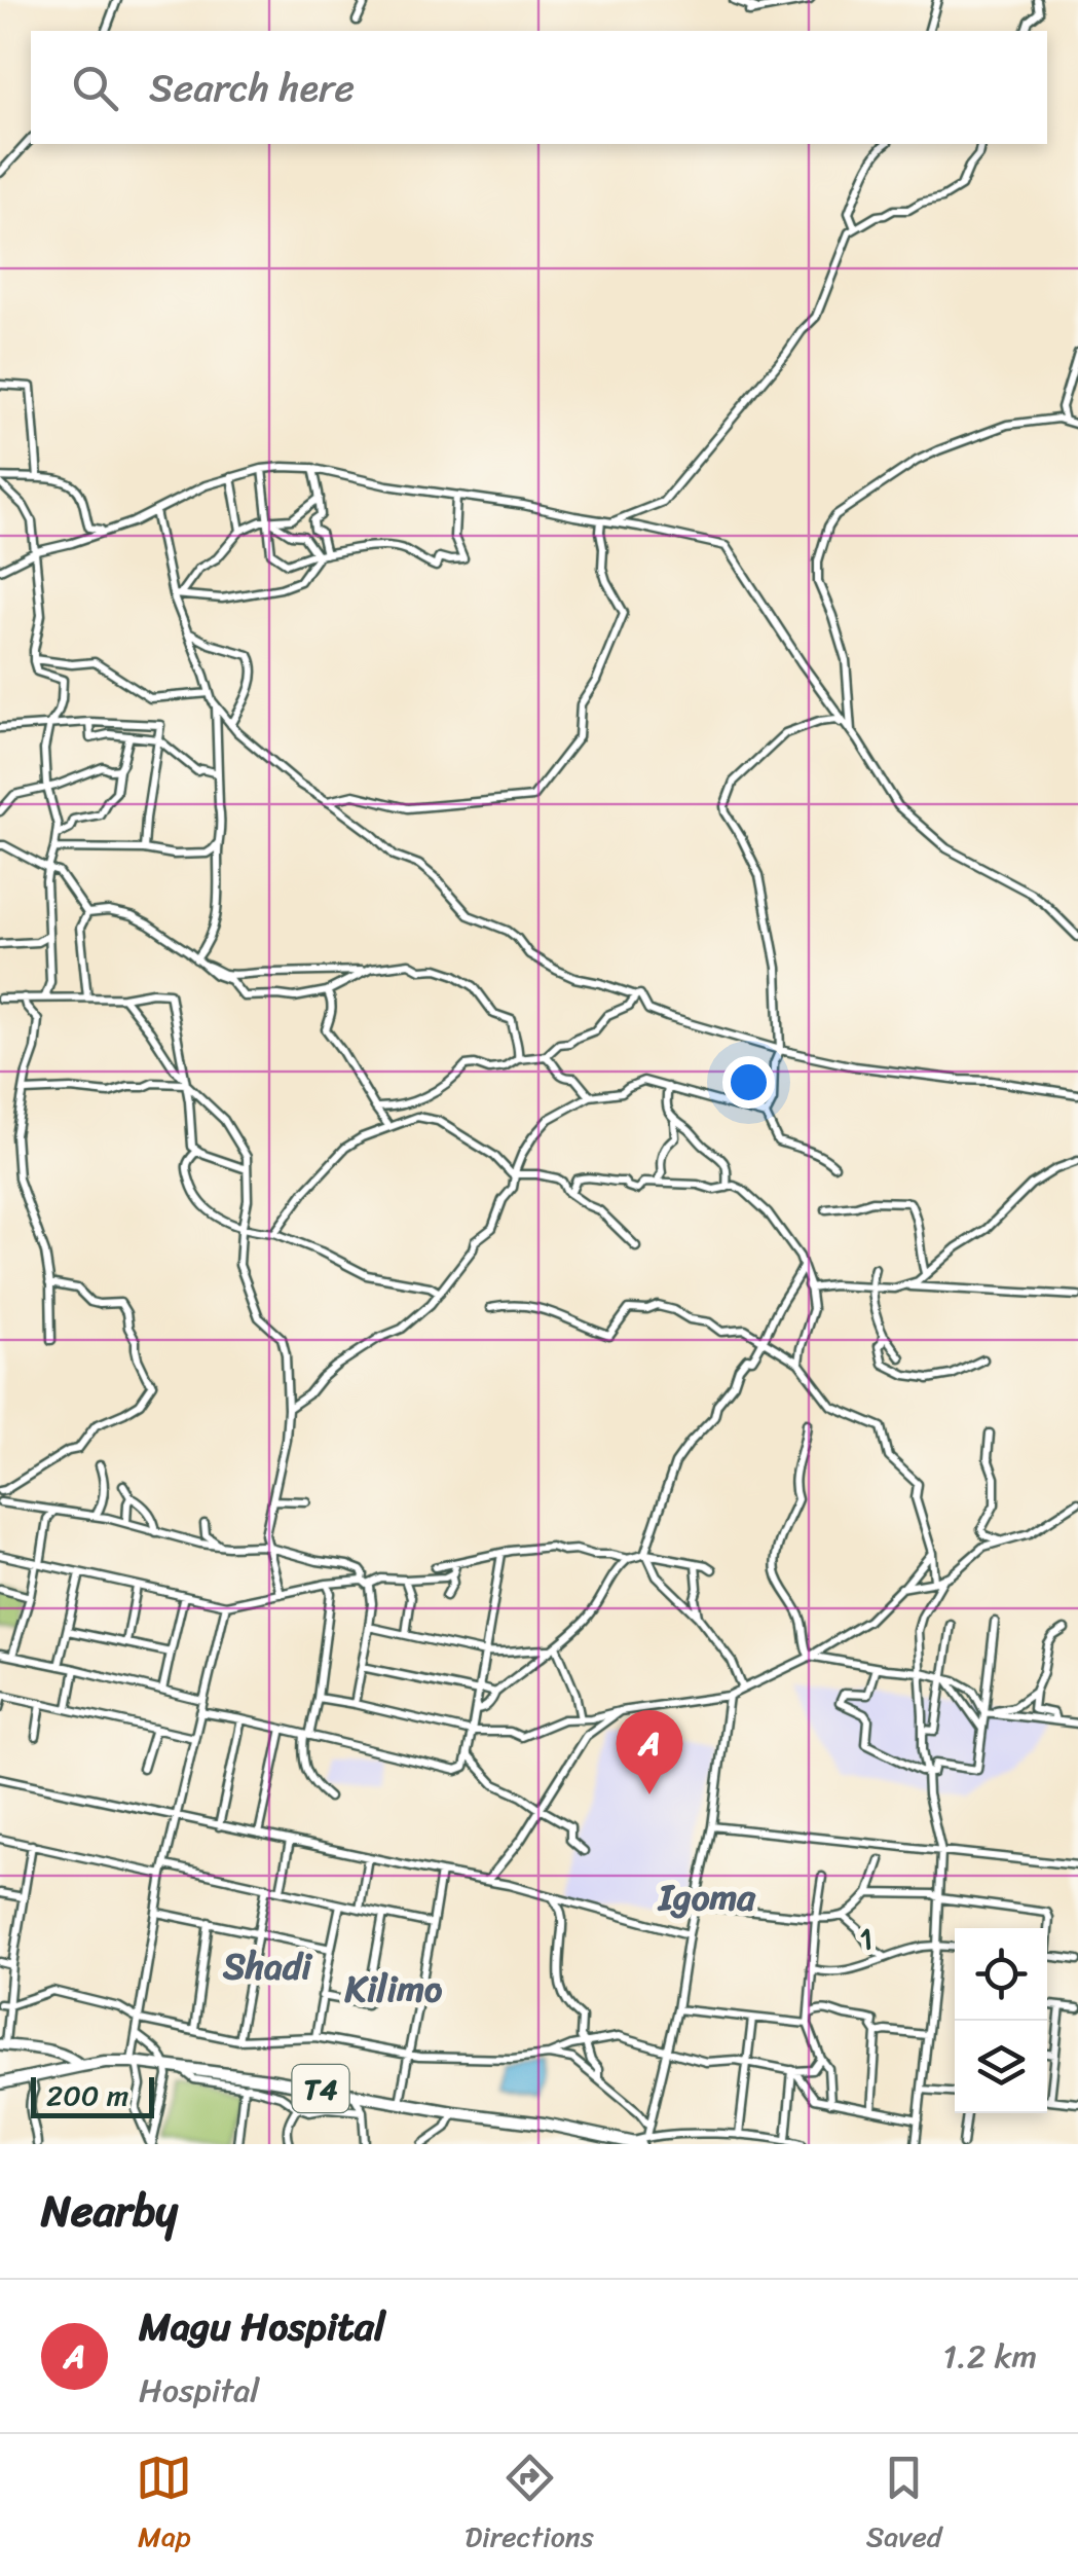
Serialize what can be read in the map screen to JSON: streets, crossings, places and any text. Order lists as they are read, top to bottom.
{
  "streets": {
    "highway": ["T4"],
    "street": ["1"]
  },
  "districts": ["Igoma", "Shadi", "Kilimo"],
  "scale_bar": "200 m",
  "page": {
    "search": "Search here",
    "pins": "A",
    "scale": "200 m",
    "heading": "Nearby",
    "list": [
      {
        "mark": "A",
        "name": "Magu Hospital",
        "note": "Hospital",
        "value": "1.2 km"
      }
    ],
    "nav": ["Map", "Directions", "Saved"]
  }
}
